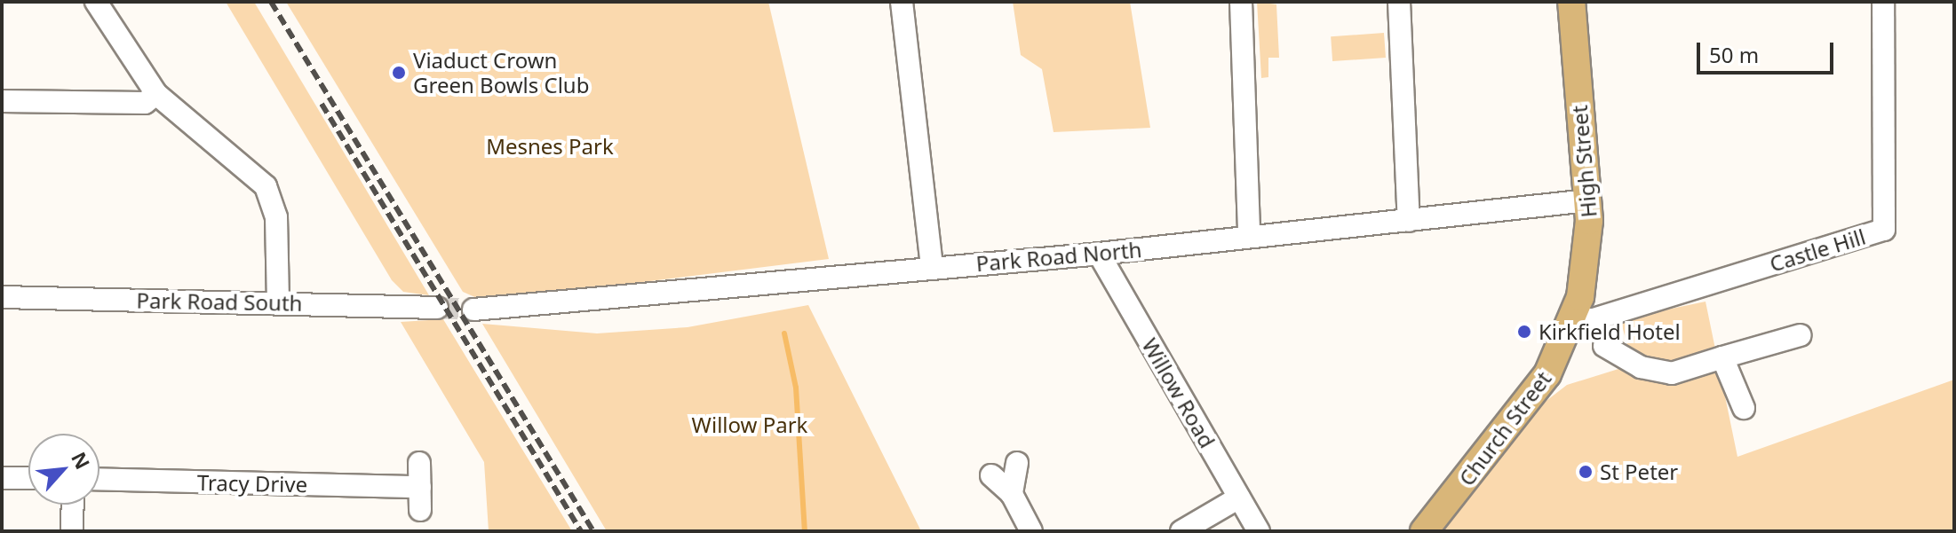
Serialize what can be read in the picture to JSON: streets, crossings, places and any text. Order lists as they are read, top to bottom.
{
  "streets": {
    "main road": ["High Street", "Church Street"],
    "street": [
      "Castle Hill",
      "Park Road North",
      "Park Road South",
      "Willow Road",
      "Tracy Drive"
    ]
  },
  "crossings": [
    ["High Street", "Castle Hill"],
    ["High Street", "Park Road North"],
    ["High Street", "Church Street"],
    ["Castle Hill", "Church Street"],
    ["Park Road North", "Willow Road"]
  ],
  "parks": ["Mesnes Park", "Willow Park"],
  "places": ["Viaduct Crown Green Bowls Club", "Kirkfield Hotel", "St Peter"],
  "scale_bar": "50 m",
  "north": "top right"
}
